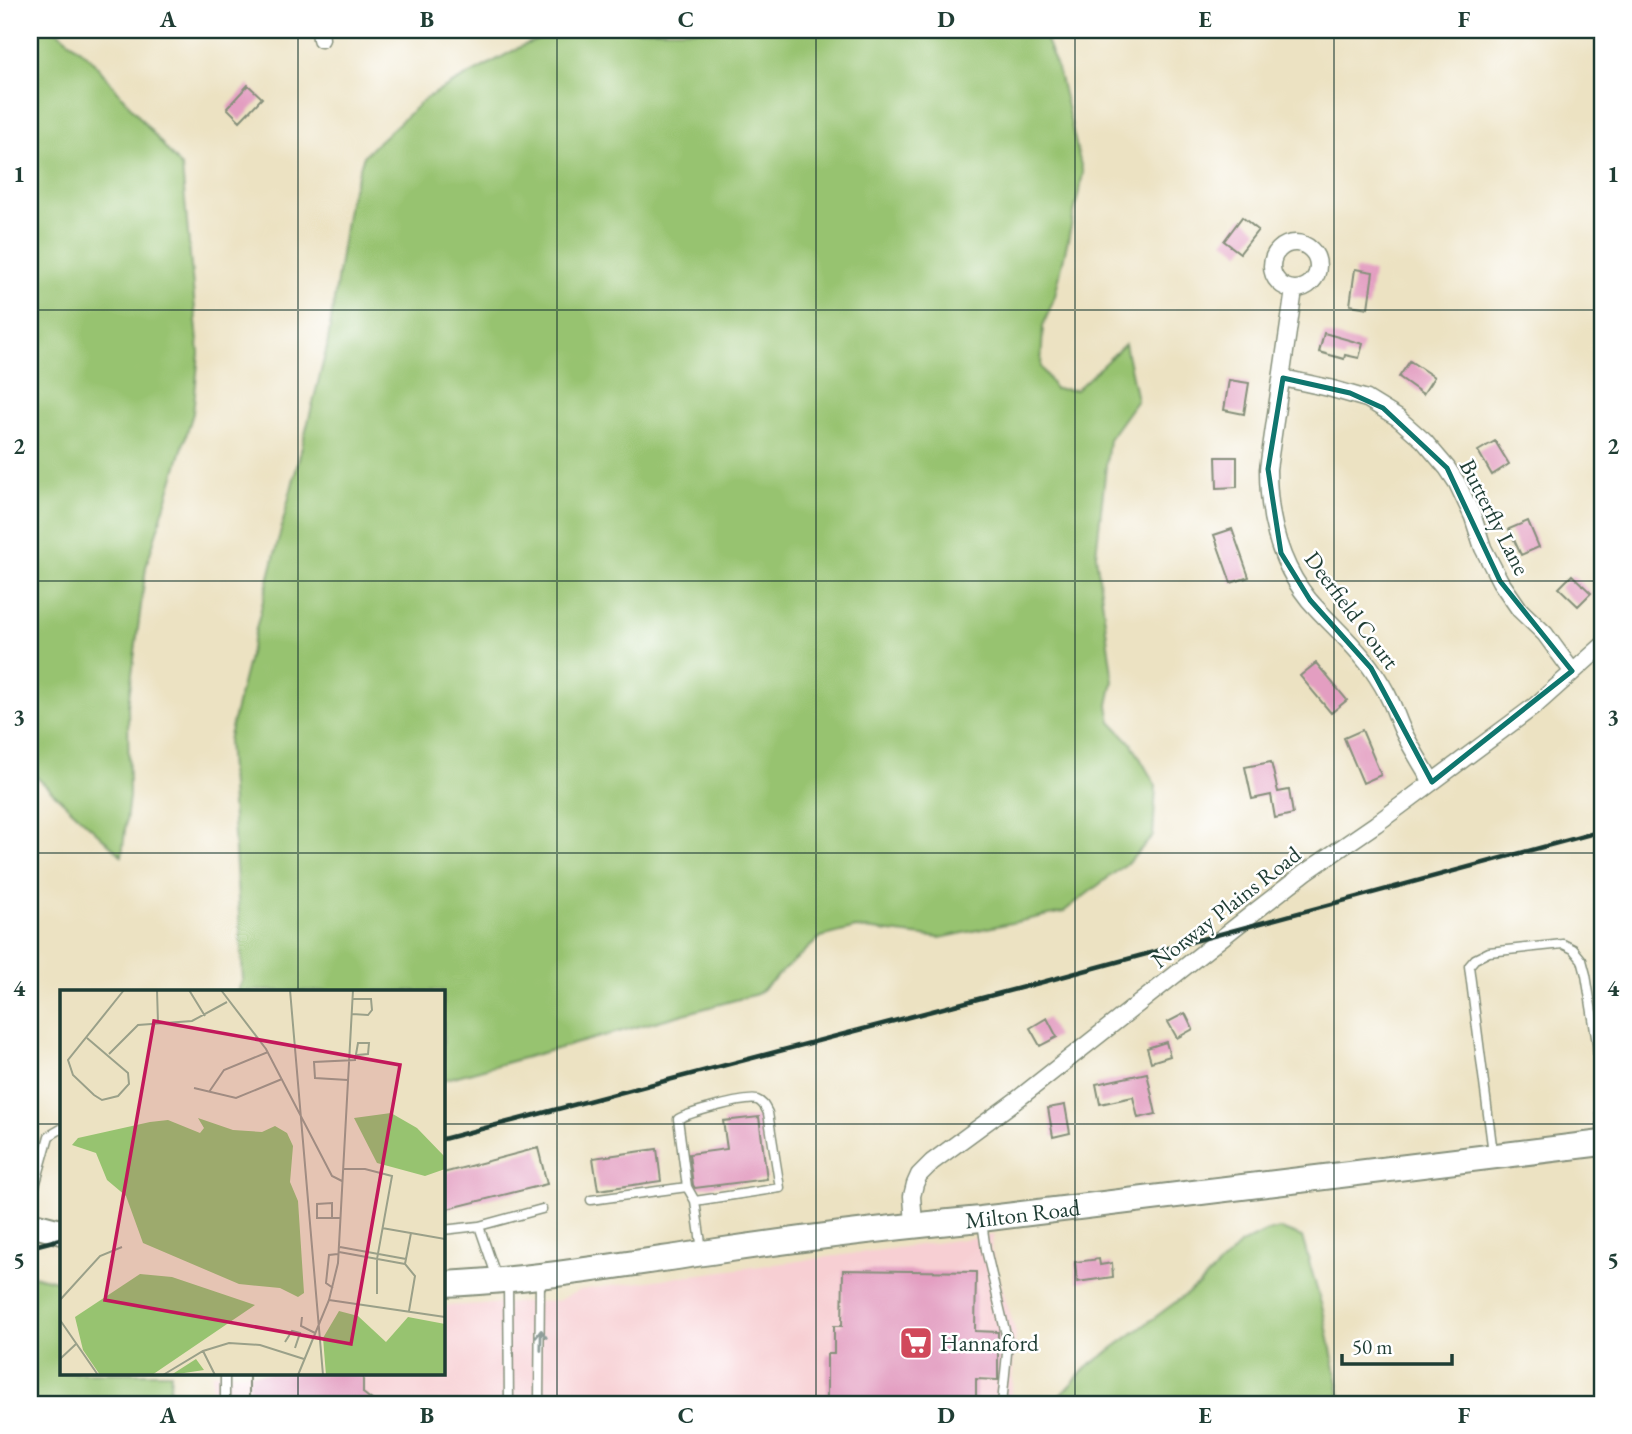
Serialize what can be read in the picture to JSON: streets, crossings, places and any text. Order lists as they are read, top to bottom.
{
  "streets": {
    "main road": ["Milton Road"],
    "street": ["Butterfly Lane", "Deerfield Court", "Norway Plains Road"]
  },
  "crossings": [
    ["Butterfly Lane", "Deerfield Court"],
    ["Butterfly Lane", "Norway Plains Road"],
    ["Deerfield Court", "Norway Plains Road"],
    ["Norway Plains Road", "Milton Road"]
  ],
  "places": {
    "supermarket": ["Hannaford"]
  },
  "scale_bar": "50 m",
  "grid": {
    "columns": [
      "A",
      "B",
      "C",
      "D",
      "E",
      "F"
    ],
    "rows": [
      "1",
      "2",
      "3",
      "4",
      "5"
    ]
  }
}
